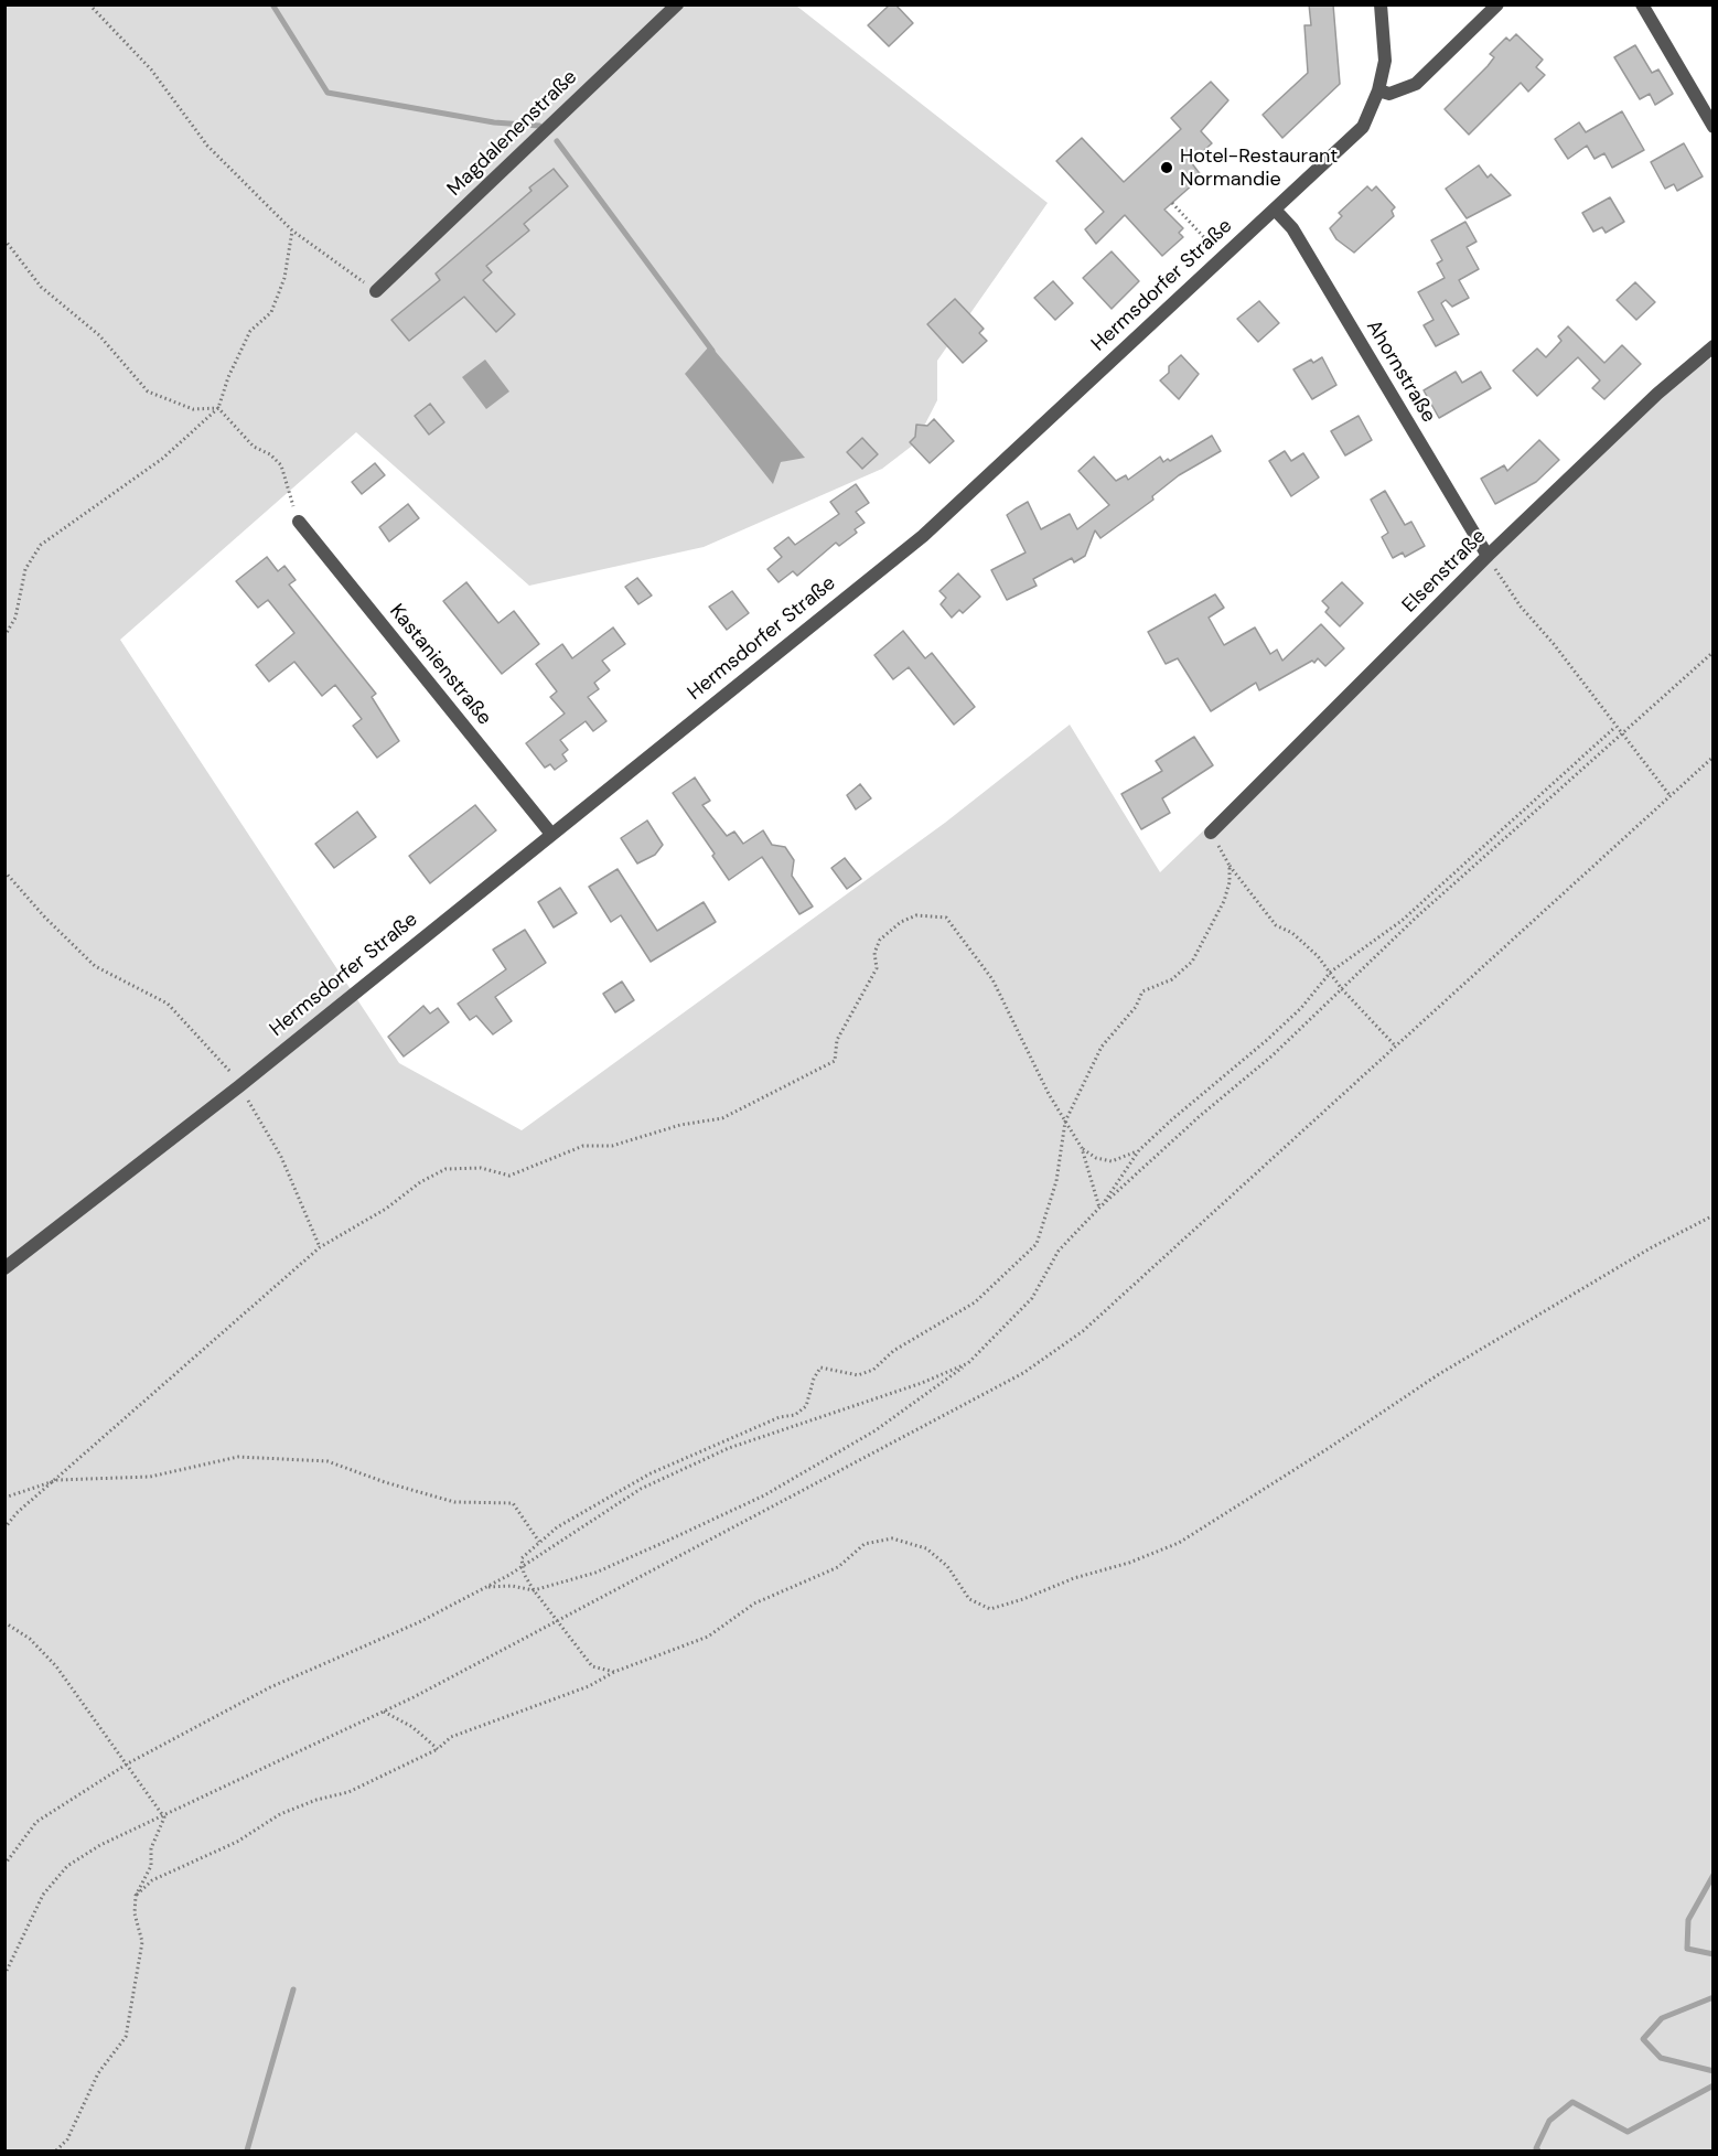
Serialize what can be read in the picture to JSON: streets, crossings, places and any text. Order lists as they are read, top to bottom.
{
  "streets": {
    "street": [
      "Magdalenenstraße",
      "Hermsdorfer Straße",
      "Ahornstraße",
      "Elsenstraße",
      "Kastanienstraße"
    ]
  },
  "crossings": [
    ["Hermsdorfer Straße", "Ahornstraße"],
    ["Hermsdorfer Straße", "Kastanienstraße"],
    ["Ahornstraße", "Elsenstraße"]
  ],
  "places": ["Hotel-Restaurant Normandie"]
}
